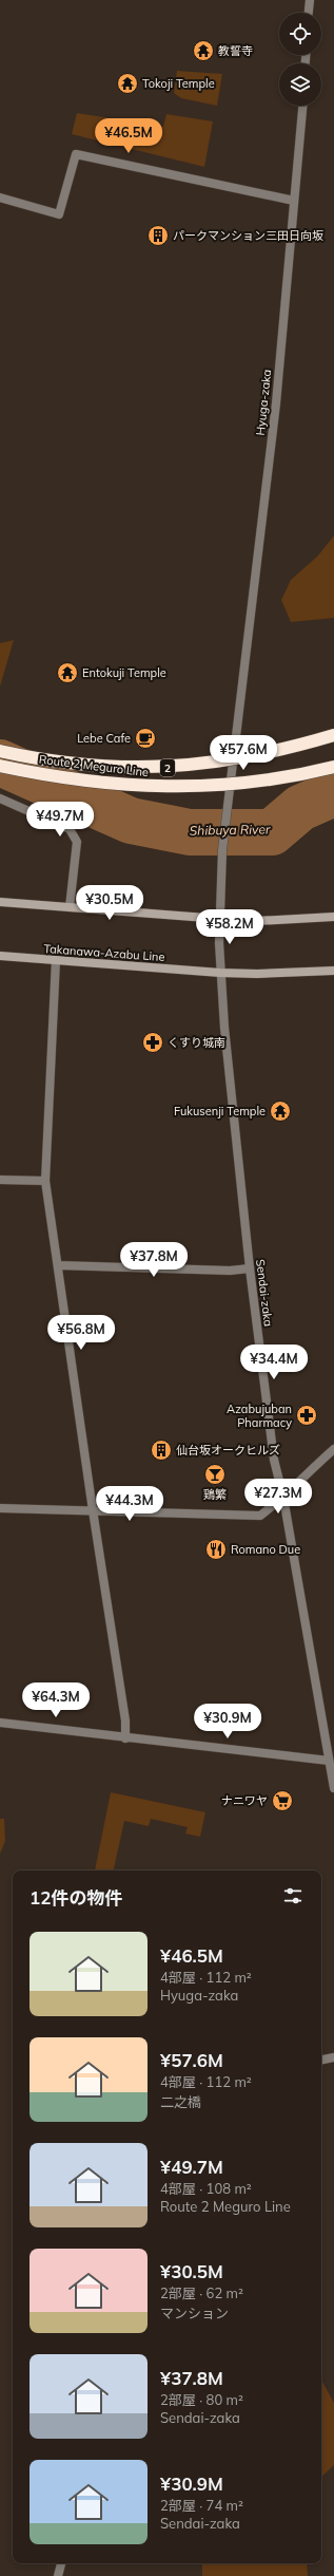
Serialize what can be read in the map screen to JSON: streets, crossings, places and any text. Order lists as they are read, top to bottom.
{
  "streets": {
    "highway": ["Route 2 Meguro Line", "2"],
    "main road": ["Takanawa-Azabu Line"],
    "street": ["Hyuga-zaka", "Sendai-zaka"]
  },
  "crossings": [
    ["Hyuga-zaka", "Sendai-zaka"],
    ["Takanawa-Azabu Line", "Sendai-zaka"]
  ],
  "water": ["Shibuya River"],
  "places": {
    "temple": [
      "教誓寺",
      "Tokoji Temple",
      "Entokuji Temple",
      "Fukusenji Temple"
    ],
    "building": ["パークマンション三田日向坂", "仙台坂オークヒルズ"],
    "cafe": ["Lebe Cafe"],
    "pharmacy": ["くすり城南", "Azabujuban Pharmacy"],
    "bar": ["鶏繁"],
    "restaurant": ["Romano Due"],
    "supermarket": ["ナニワヤ"]
  },
  "page": {
    "price": [
      "¥46.5M",
      "¥57.6M",
      "¥49.7M",
      "¥30.5M",
      "¥58.2M",
      "¥37.8M",
      "¥56.8M",
      "¥34.4M",
      "¥27.3M",
      "¥44.3M",
      "¥64.3M",
      "¥30.9M"
    ],
    "heading": "12件の物件",
    "list": [
      {
        "name": "¥46.5M",
        "note": "4部屋 · 112 m² · Hyuga-zaka"
      },
      {
        "name": "¥57.6M",
        "note": "4部屋 · 112 m² · 二之橋"
      },
      {
        "name": "¥49.7M",
        "note": "4部屋 · 108 m² · Route 2 Meguro Line"
      },
      {
        "name": "¥30.5M",
        "note": "2部屋 · 62 m² · マンション"
      },
      {
        "name": "¥37.8M",
        "note": "2部屋 · 80 m² · Sendai-zaka"
      },
      {
        "name": "¥30.9M",
        "note": "2部屋 · 74 m² · Sendai-zaka"
      }
    ]
  }
}
